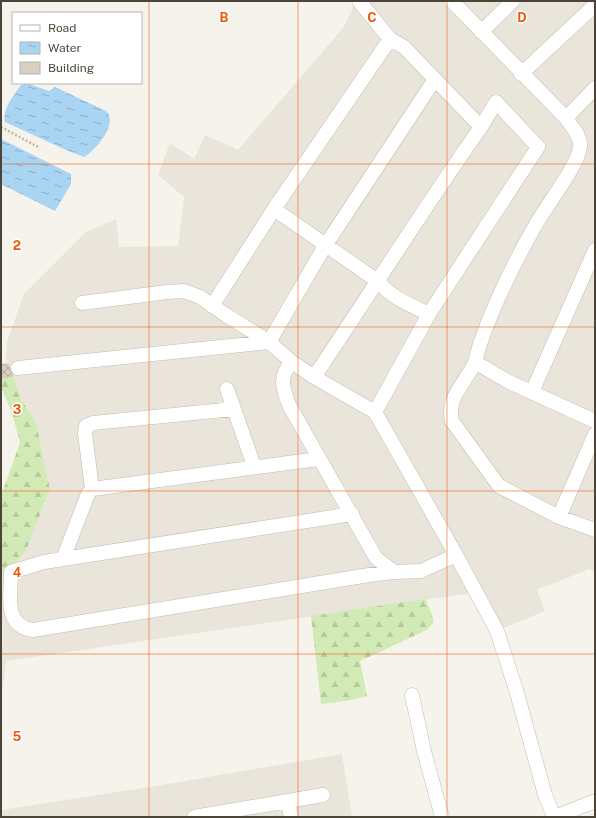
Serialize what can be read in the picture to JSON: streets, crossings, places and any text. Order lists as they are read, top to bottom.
{
  "legend": ["Road", "Water", "Building"],
  "grid": {
    "columns": ["B", "C", "D"],
    "rows": [
      "2",
      "3",
      "4",
      "5"
    ]
  }
}
